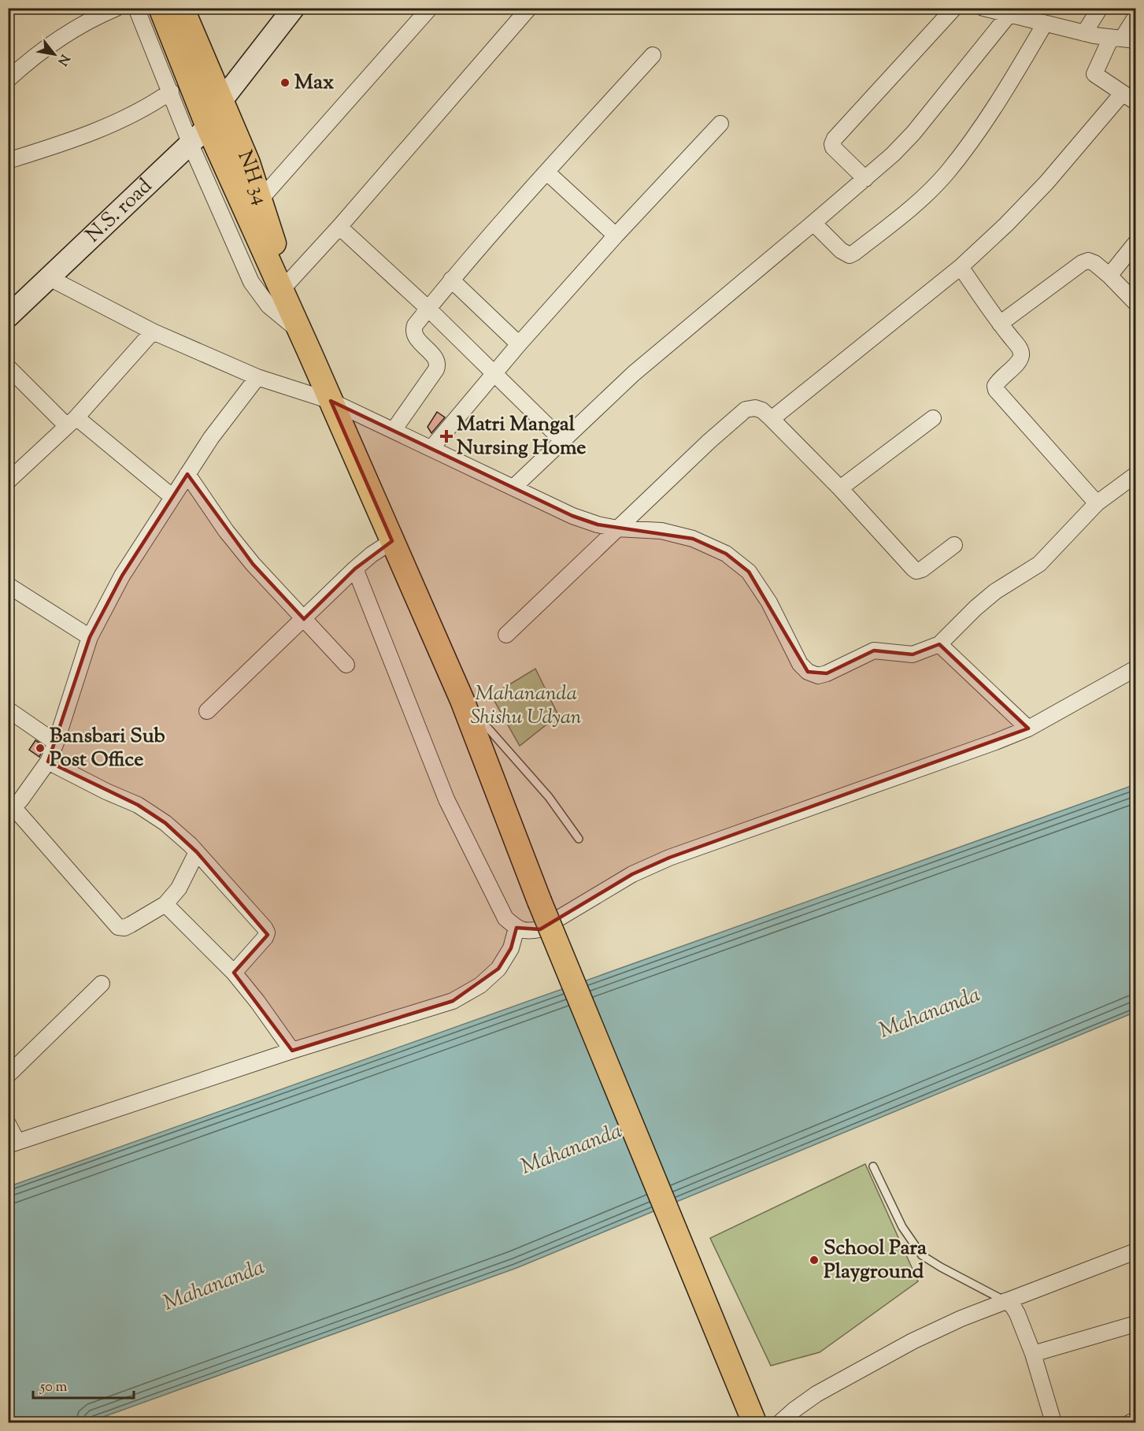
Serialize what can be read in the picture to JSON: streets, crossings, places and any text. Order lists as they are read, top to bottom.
{
  "streets": {
    "main road": ["NH 34", "N.S. road"]
  },
  "crossings": [
    ["NH 34", "N.S. road"]
  ],
  "water": ["Mahananda"],
  "parks": ["Mahananda Shishu Udyan"],
  "places": {
    "other": ["Max", "Bansbari Sub Post Office", "School Para Playground"],
    "health": ["Matri Mangal Nursing Home"]
  },
  "scale_bar": "50 m",
  "north": "bottom right"
}
